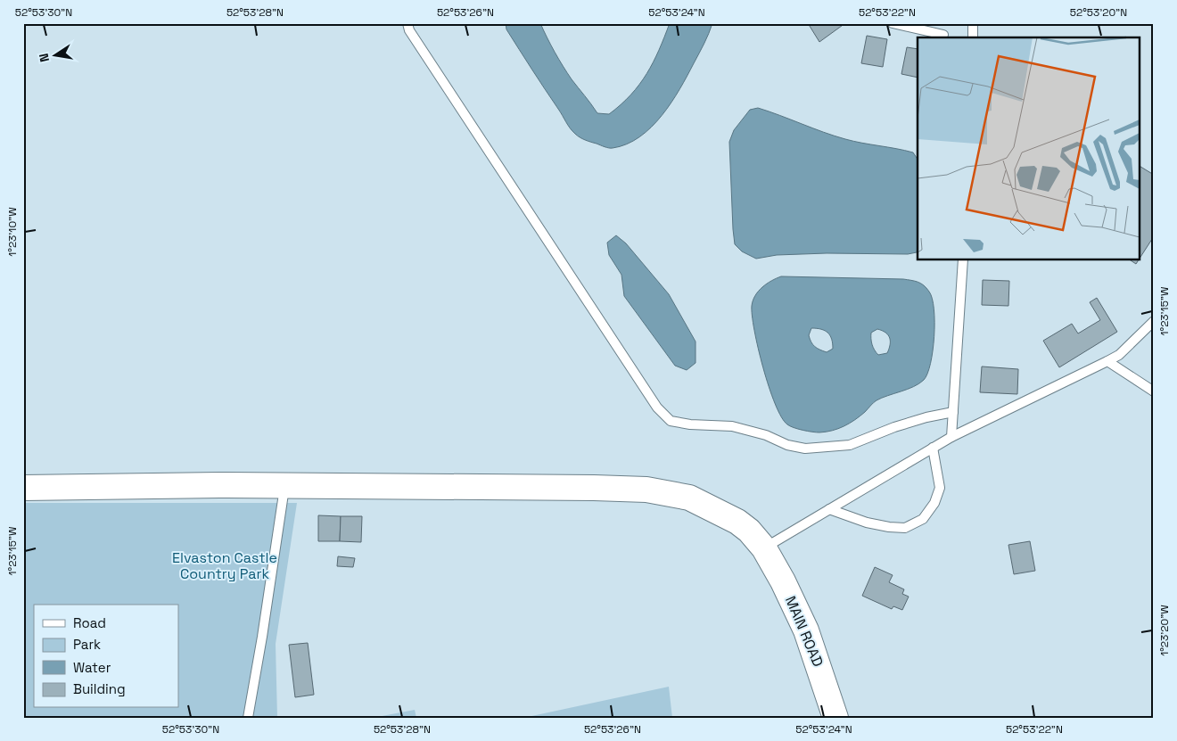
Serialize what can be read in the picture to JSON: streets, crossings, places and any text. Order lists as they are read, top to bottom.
{
  "streets": {
    "main road": ["MAIN ROAD"]
  },
  "parks": ["Elvaston Castle Country Park"],
  "legend": [
    "Road",
    "Park",
    "Water",
    "Building"
  ],
  "north": "left",
  "coordinates": [
    "52°53'30\"N",
    "52°53'28\"N",
    "52°53'26\"N",
    "52°53'24\"N",
    "52°53'22\"N",
    "52°53'20\"N",
    "1°23'10\"W",
    "1°23'15\"W",
    "1°23'20\"W"
  ]
}
